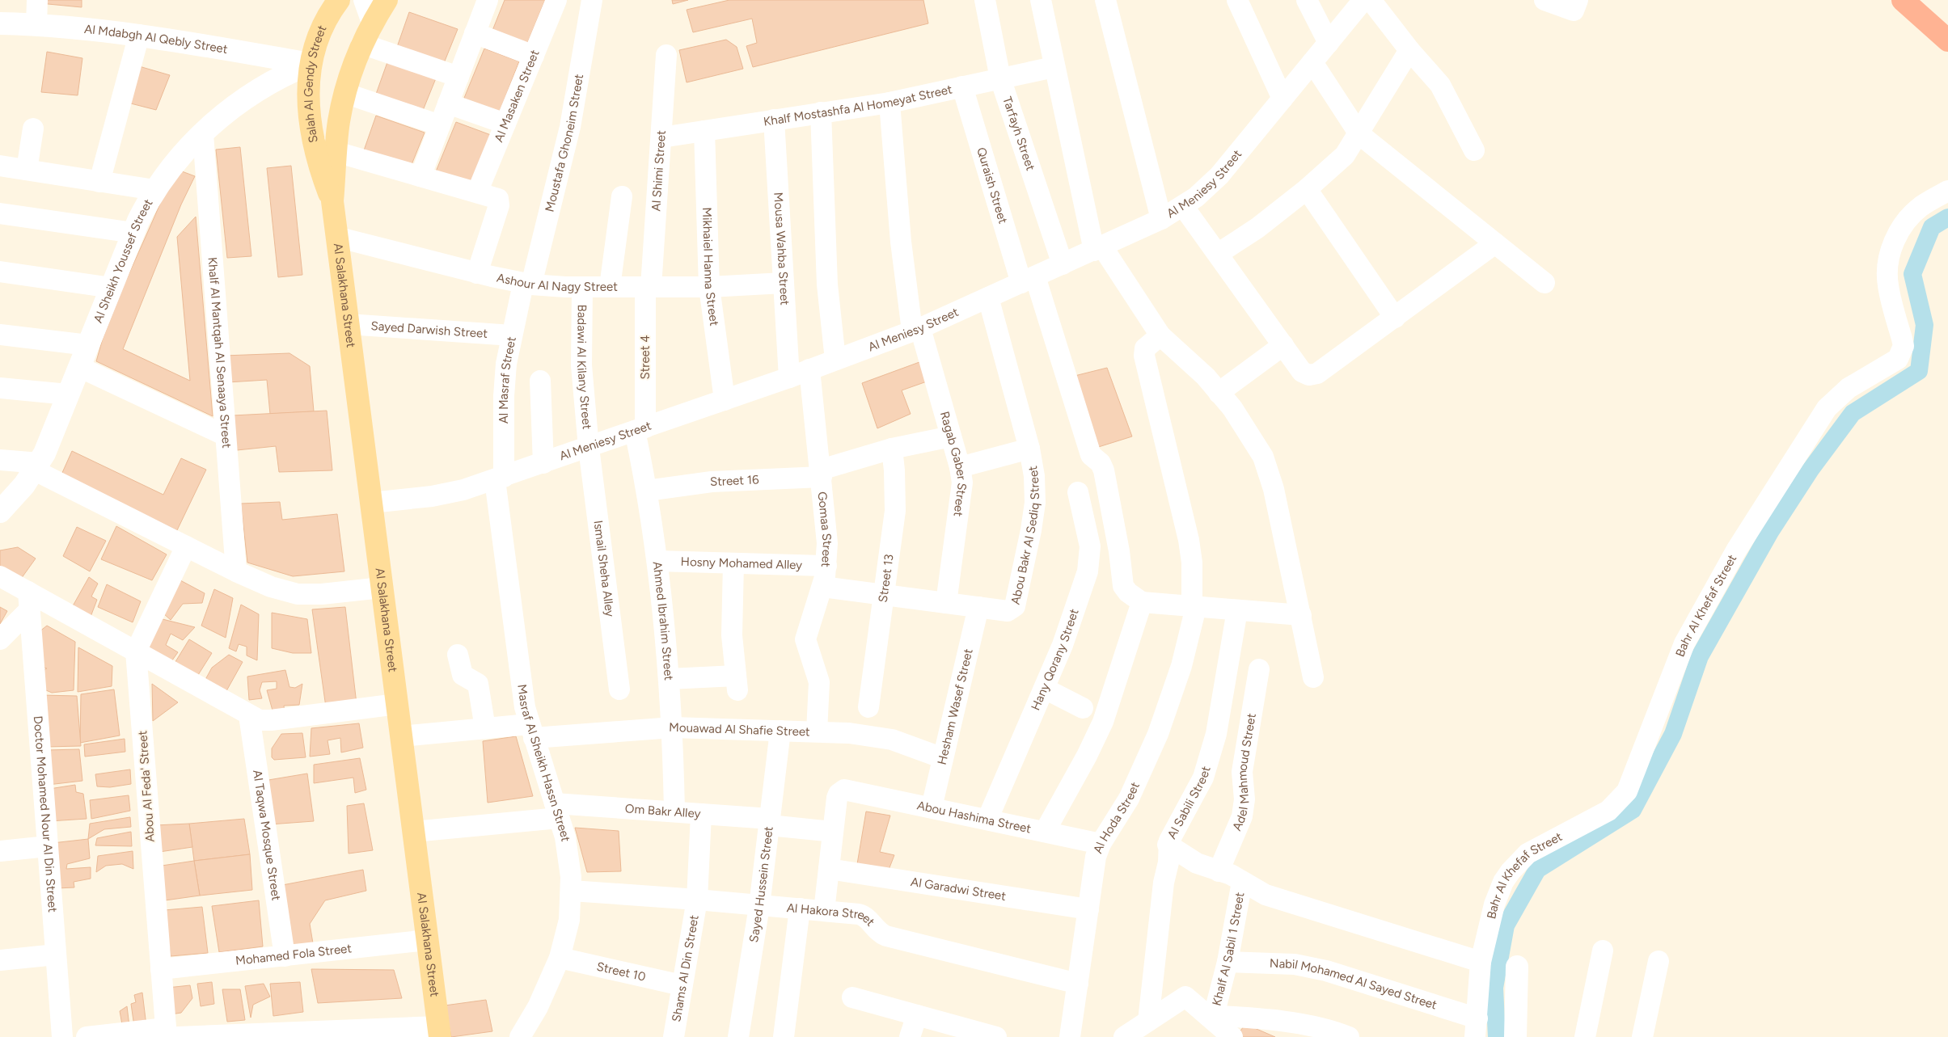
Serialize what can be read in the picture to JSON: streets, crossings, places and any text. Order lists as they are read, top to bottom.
{
  "streets": {
    "main road": ["Salah Al Gendy Street", "Al Salakhana Street"],
    "street": [
      "Al Mdabgh Al Qebly Street",
      "Al Masaken Street",
      "Khalf Mostashfa Al Homeyat Street",
      "Tarfayh Street",
      "Moustafa Ghoneim Street",
      "Al Shimi Street",
      "Al Meniesy Street",
      "Quraish Street",
      "Mousa Wahba Street",
      "Al Sheikh Youssef Street",
      "Mikhaiel Hanna Street",
      "Ashour Al Nagy Street",
      "Sayed Darwish Street",
      "Khalf Al Mantqah Al Senaaya Street",
      "Street 4",
      "Badawi Al Kilany Street",
      "Al Masraf Street",
      "Ragab Gaber Street",
      "Street 16",
      "Gomaa Street",
      "Abou Bakr Al Sediq Street",
      "Hosny Mohamed Alley",
      "Ismail Sheha Alley",
      "Street 13",
      "Bahr Al Khefaf Street",
      "Ahmed Ibrahim Street",
      "Hany Qorany Street",
      "Hesham Wasef Street",
      "Mouawad Al Shafie Street",
      "Masraf Al Sheikh Hassn Street",
      "Adel Mahmoud Street",
      "Abou Al Feda' Street",
      "Al Sabili Street",
      "Om Bakr Alley",
      "Doctor Mohamed Nour Al Din Street",
      "Abou Hashima Street",
      "Al Hoda Street",
      "Al Taqwa Mosque Street",
      "Sayed Hussein Street",
      "Al Garadwi Street",
      "Al Hakora Street",
      "Khalf Al Sabil 1 Street",
      "Mohamed Fola Street",
      "Shams Al Din Street",
      "Street 10",
      "Nabil Mohamed Al Sayed Street"
    ]
  },
  "crossings": [
    ["Al Mdabgh Al Qebly Street", "Salah Al Gendy Street"],
    ["Al Mdabgh Al Qebly Street", "Al Sheikh Youssef Street"],
    ["Salah Al Gendy Street", "Al Sheikh Youssef Street"],
    ["Salah Al Gendy Street", "Al Salakhana Street"],
    ["Khalf Mostashfa Al Homeyat Street", "Tarfayh Street"],
    ["Khalf Mostashfa Al Homeyat Street", "Al Shimi Street"],
    ["Khalf Mostashfa Al Homeyat Street", "Quraish Street"],
    ["Khalf Mostashfa Al Homeyat Street", "Mousa Wahba Street"],
    ["Khalf Mostashfa Al Homeyat Street", "Mikhaiel Hanna Street"],
    ["Khalf Mostashfa Al Homeyat Street", "Ragab Gaber Street"],
    ["Tarfayh Street", "Al Meniesy Street"],
    ["Moustafa Ghoneim Street", "Ashour Al Nagy Street"],
    ["Moustafa Ghoneim Street", "Al Masraf Street"],
    ["Al Shimi Street", "Ashour Al Nagy Street"],
    ["Al Shimi Street", "Street 4"],
    ["Al Meniesy Street", "Quraish Street"],
    ["Al Meniesy Street", "Mousa Wahba Street"],
    ["Al Meniesy Street", "Mikhaiel Hanna Street"],
    ["Al Meniesy Street", "Al Salakhana Street"],
    ["Al Meniesy Street", "Street 4"],
    ["Al Meniesy Street", "Badawi Al Kilany Street"],
    ["Al Meniesy Street", "Al Masraf Street"],
    ["Al Meniesy Street", "Ragab Gaber Street"],
    ["Al Meniesy Street", "Gomaa Street"],
    ["Al Meniesy Street", "Abou Bakr Al Sediq Street"],
    ["Al Meniesy Street", "Ismail Sheha Alley"],
    ["Al Meniesy Street", "Ahmed Ibrahim Street"],
    ["Al Meniesy Street", "Masraf Al Sheikh Hassn Street"],
    ["Mousa Wahba Street", "Ashour Al Nagy Street"],
    ["Al Sheikh Youssef Street", "Khalf Al Mantqah Al Senaaya Street"],
    ["Mikhaiel Hanna Street", "Ashour Al Nagy Street"],
    ["Ashour Al Nagy Street", "Al Salakhana Street"],
    ["Ashour Al Nagy Street", "Street 4"],
    ["Ashour Al Nagy Street", "Badawi Al Kilany Street"],
    ["Ashour Al Nagy Street", "Al Masraf Street"],
    ["Al Salakhana Street", "Sayed Darwish Street"],
    ["Al Salakhana Street", "Mouawad Al Shafie Street"],
    ["Al Salakhana Street", "Om Bakr Alley"],
    ["Al Salakhana Street", "Mohamed Fola Street"],
    ["Sayed Darwish Street", "Al Masraf Street"],
    ["Street 4", "Ahmed Ibrahim Street"],
    ["Badawi Al Kilany Street", "Ismail Sheha Alley"],
    ["Al Masraf Street", "Masraf Al Sheikh Hassn Street"],
    ["Ragab Gaber Street", "Street 16"],
    ["Ragab Gaber Street", "Abou Bakr Al Sediq Street"],
    ["Street 16", "Gomaa Street"],
    ["Street 16", "Street 13"],
    ["Street 16", "Ahmed Ibrahim Street"],
    ["Gomaa Street", "Abou Bakr Al Sediq Street"],
    ["Gomaa Street", "Hosny Mohamed Alley"],
    ["Gomaa Street", "Mouawad Al Shafie Street"],
    ["Abou Bakr Al Sediq Street", "Street 13"],
    ["Abou Bakr Al Sediq Street", "Hesham Wasef Street"],
    ["Hosny Mohamed Alley", "Ahmed Ibrahim Street"],
    ["Bahr Al Khefaf Street", "Nabil Mohamed Al Sayed Street"],
    ["Ahmed Ibrahim Street", "Mouawad Al Shafie Street"],
    ["Ahmed Ibrahim Street", "Om Bakr Alley"],
    ["Hany Qorany Street", "Abou Hashima Street"],
    ["Hesham Wasef Street", "Mouawad Al Shafie Street"],
    ["Hesham Wasef Street", "Abou Hashima Street"],
    ["Mouawad Al Shafie Street", "Masraf Al Sheikh Hassn Street"],
    ["Mouawad Al Shafie Street", "Sayed Hussein Street"],
    ["Masraf Al Sheikh Hassn Street", "Om Bakr Alley"],
    ["Masraf Al Sheikh Hassn Street", "Al Hakora Street"],
    ["Masraf Al Sheikh Hassn Street", "Street 10"],
    ["Abou Al Feda' Street", "Mohamed Fola Street"],
    ["Om Bakr Alley", "Abou Hashima Street"],
    ["Om Bakr Alley", "Sayed Hussein Street"],
    ["Om Bakr Alley", "Shams Al Din Street"],
    ["Abou Hashima Street", "Al Hoda Street"],
    ["Al Hoda Street", "Al Garadwi Street"],
    ["Al Hoda Street", "Al Hakora Street"],
    ["Al Taqwa Mosque Street", "Mohamed Fola Street"],
    ["Sayed Hussein Street", "Al Hakora Street"],
    ["Al Hakora Street", "Shams Al Din Street"],
    ["Khalf Al Sabil 1 Street", "Nabil Mohamed Al Sayed Street"],
    ["Shams Al Din Street", "Street 10"]
  ]
}
